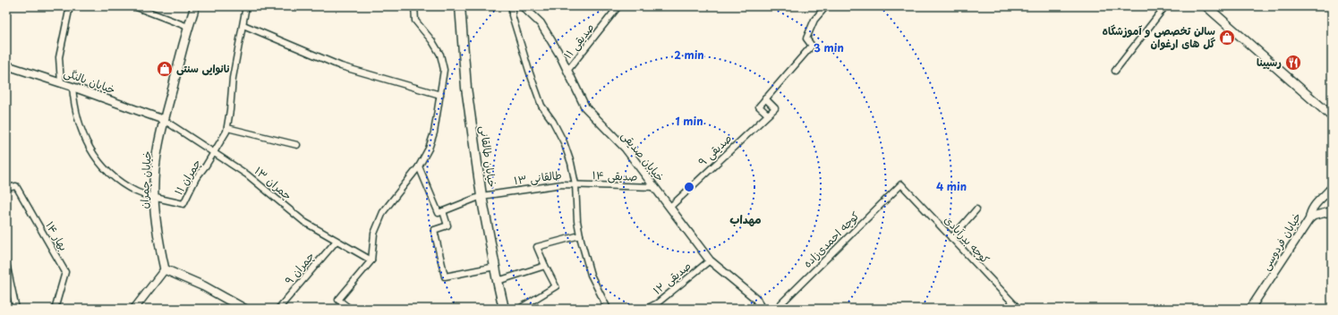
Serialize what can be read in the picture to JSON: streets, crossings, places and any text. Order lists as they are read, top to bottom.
{
  "streets": {
    "main road": ["خیابان طالقانی", "خیابان چمران"],
    "street": [
      "صدیقی ۱۱",
      "خیابان بالنگی",
      "صدیقی ۹",
      "خیابان صدیقی",
      "صدیقی ۱۴",
      "چمران ۱۱",
      "طالقانی ۱۳",
      "چمران ۱۳",
      "بهار ۱۴",
      "کوچه احمدی‌زاده",
      "کوچه بدرآبادی",
      "خیابان فردوسی",
      "چمران ۹",
      "صدیقی ۱۲"
    ]
  },
  "crossings": [
    ["صدیقی ۱۱", "خیابان صدیقی"],
    ["خیابان بالنگی", "خیابان چمران"],
    ["خیابان بالنگی", "چمران ۱۳"],
    ["صدیقی ۹", "خیابان صدیقی"],
    ["خیابان طالقانی", "طالقانی ۱۳"],
    ["خیابان صدیقی", "صدیقی ۱۴"],
    ["خیابان صدیقی", "صدیقی ۱۲"],
    ["صدیقی ۱۴", "طالقانی ۱۳"],
    ["چمران ۱۱", "خیابان چمران"],
    ["چمران ۱۱", "چمران ۱۳"],
    ["خیابان چمران", "چمران ۱۳"],
    ["چمران ۱۳", "چمران ۹"],
    ["کوچه احمدی‌زاده", "کوچه بدرآبادی"]
  ],
  "districts": ["مهداب"],
  "places": {
    "shop": ["سالن تخصصی و آموزشگاه گل های ارغوان", "نانوایی سنتی"],
    "restaurant": ["رسپینا"]
  },
  "rings": [
    "3 min",
    "2 min",
    "1 min",
    "4 min"
  ]
}
